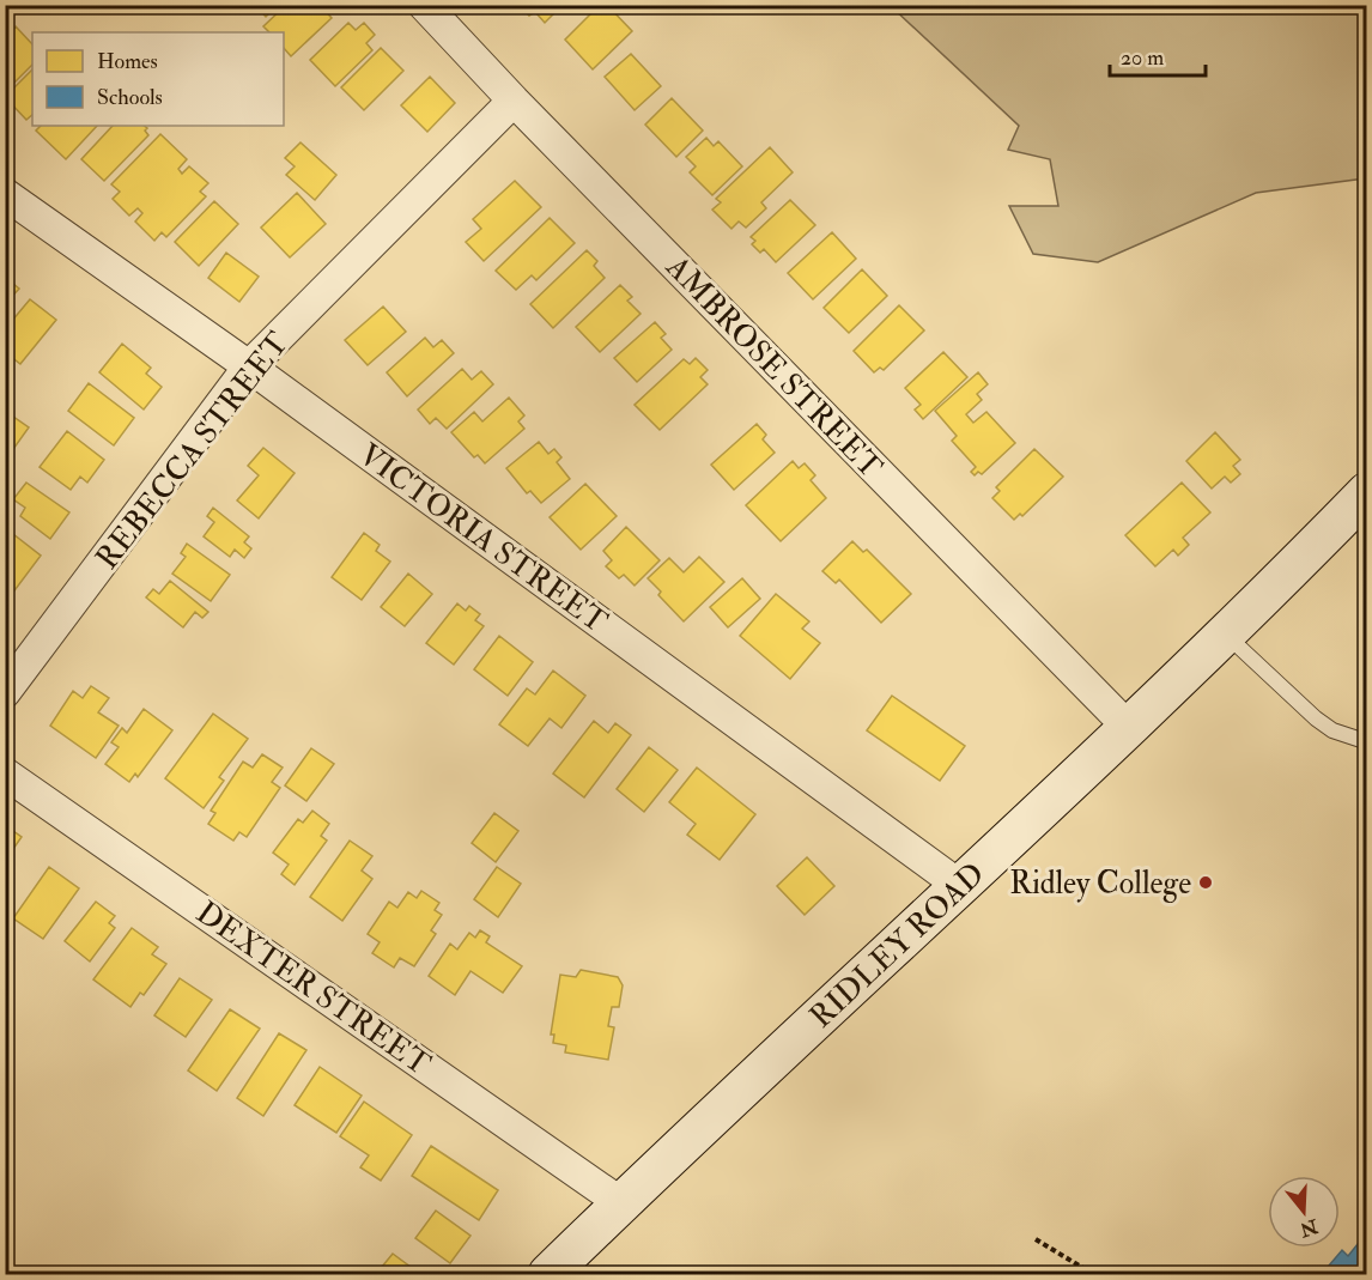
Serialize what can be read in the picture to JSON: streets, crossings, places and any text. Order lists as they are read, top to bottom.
{
  "streets": {
    "street": [
      "AMBROSE STREET",
      "REBECCA STREET",
      "VICTORIA STREET",
      "RIDLEY ROAD",
      "DEXTER STREET"
    ]
  },
  "crossings": [
    ["AMBROSE STREET", "REBECCA STREET"],
    ["AMBROSE STREET", "RIDLEY ROAD"],
    ["REBECCA STREET", "VICTORIA STREET"],
    ["VICTORIA STREET", "RIDLEY ROAD"],
    ["RIDLEY ROAD", "DEXTER STREET"]
  ],
  "places": ["Ridley College"],
  "legend": ["Homes", "Schools"],
  "scale_bar": "20 m",
  "north": "bottom"
}
